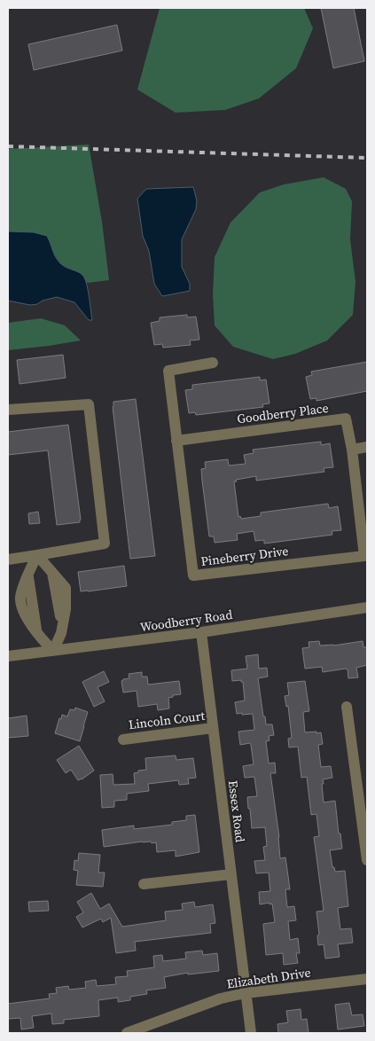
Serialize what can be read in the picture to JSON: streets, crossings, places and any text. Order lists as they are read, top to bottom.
{
  "streets": {
    "street": [
      "Goodberry Place",
      "Pineberry Drive",
      "Woodberry Road",
      "Lincoln Court",
      "Essex Road",
      "Elizabeth Drive"
    ]
  },
  "crossings": [
    ["Goodberry Place", "Pineberry Drive"],
    ["Woodberry Road", "Essex Road"],
    ["Lincoln Court", "Essex Road"],
    ["Essex Road", "Elizabeth Drive"]
  ]
}
